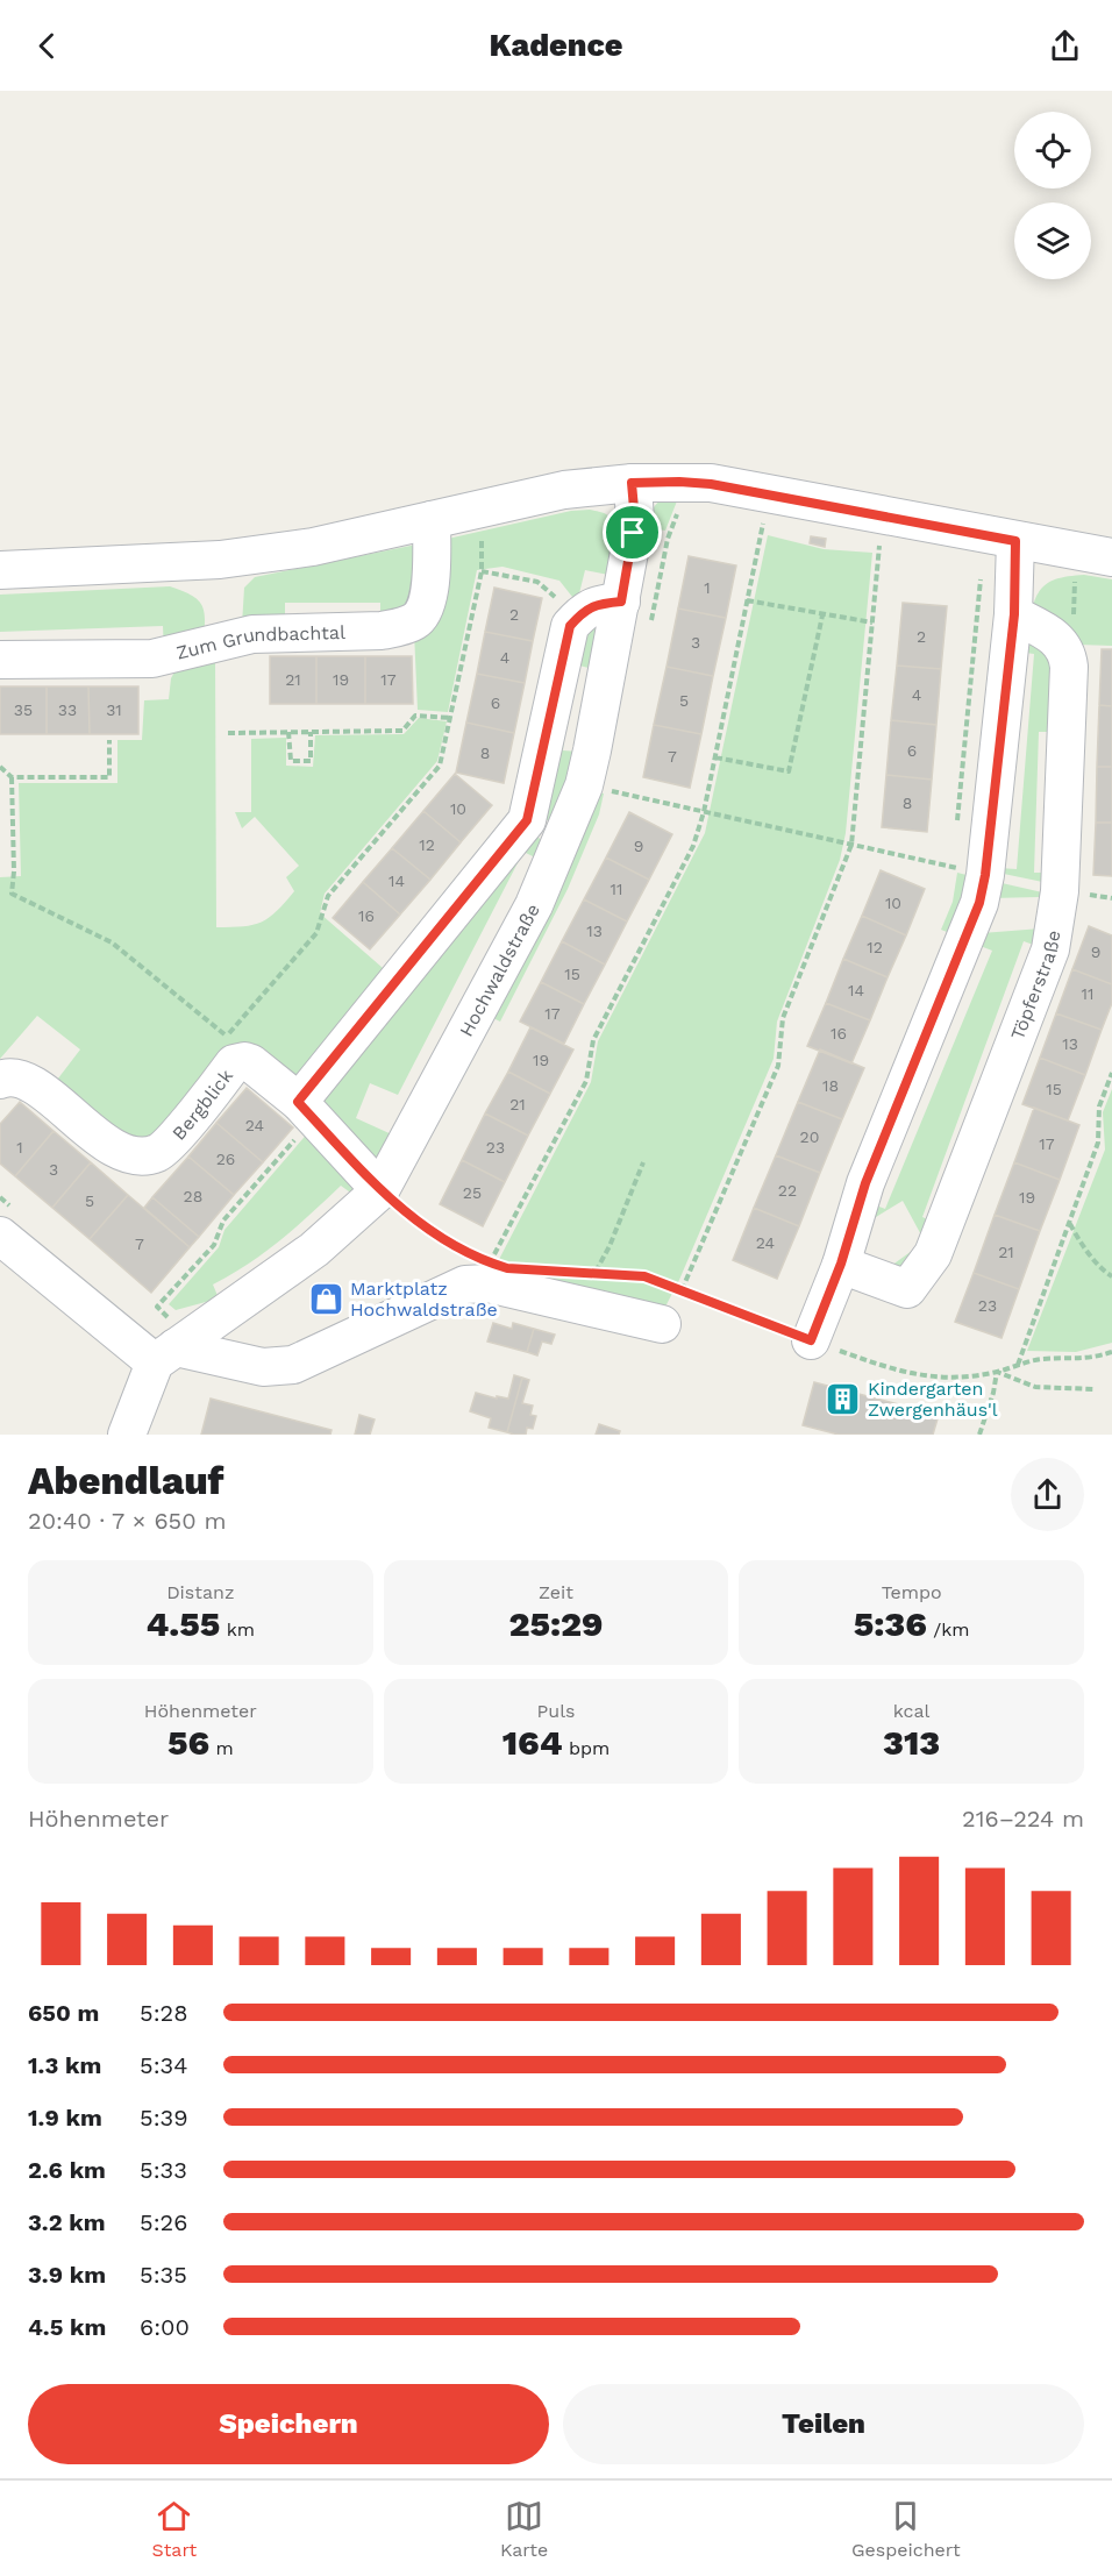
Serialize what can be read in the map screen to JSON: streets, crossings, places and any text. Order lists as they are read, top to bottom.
{
  "streets": {
    "street": [
      "Zum Grundbachtal",
      "Hochwaldstraße",
      "Töpferstraße",
      "Bergblick"
    ]
  },
  "crossings": [
    ["Hochwaldstraße", "Bergblick"]
  ],
  "places": {
    "shop": ["Marktplatz Hochwaldstraße"],
    "building": ["Kindergarten Zwergenhäus'l"]
  },
  "house_numbers": [
    "1",
    "2",
    "2",
    "3",
    "4",
    "21",
    "19",
    "17",
    "4",
    "5",
    "6",
    "35",
    "33",
    "31",
    "6",
    "8",
    "7",
    "8",
    "10",
    "12",
    "9",
    "14",
    "11",
    "10",
    "16",
    "13",
    "12",
    "9",
    "15",
    "14",
    "11",
    "17",
    "16",
    "13",
    "19",
    "18",
    "15",
    "21",
    "24",
    "20",
    "17",
    "1",
    "23",
    "26",
    "3",
    "22",
    "25",
    "28",
    "19",
    "5",
    "24",
    "7",
    "21",
    "23"
  ],
  "page": {
    "header": "Kadence",
    "heading": ["Abendlauf", "20:40 · 7 × 650 m"],
    "stats": [
      ["Distanz", "4.55 km"],
      ["Zeit", "25:29"],
      ["Tempo", "5:36 /km"],
      ["Höhenmeter", "56 m"],
      ["Puls", "164 bpm"],
      ["kcal", "313"]
    ],
    "chart": ["Höhenmeter", "216–224 m"],
    "list": [
      {
        "name": "650 m",
        "note": "5:28"
      },
      {
        "name": "1.3 km",
        "note": "5:34"
      },
      {
        "name": "1.9 km",
        "note": "5:39"
      },
      {
        "name": "2.6 km",
        "note": "5:33"
      },
      {
        "name": "3.2 km",
        "note": "5:26"
      },
      {
        "name": "3.9 km",
        "note": "5:35"
      },
      {
        "name": "4.5 km",
        "note": "6:00"
      }
    ],
    "buttons": ["Speichern", "Teilen"],
    "tabs": ["Start", "Karte", "Gespeichert"]
  }
}
